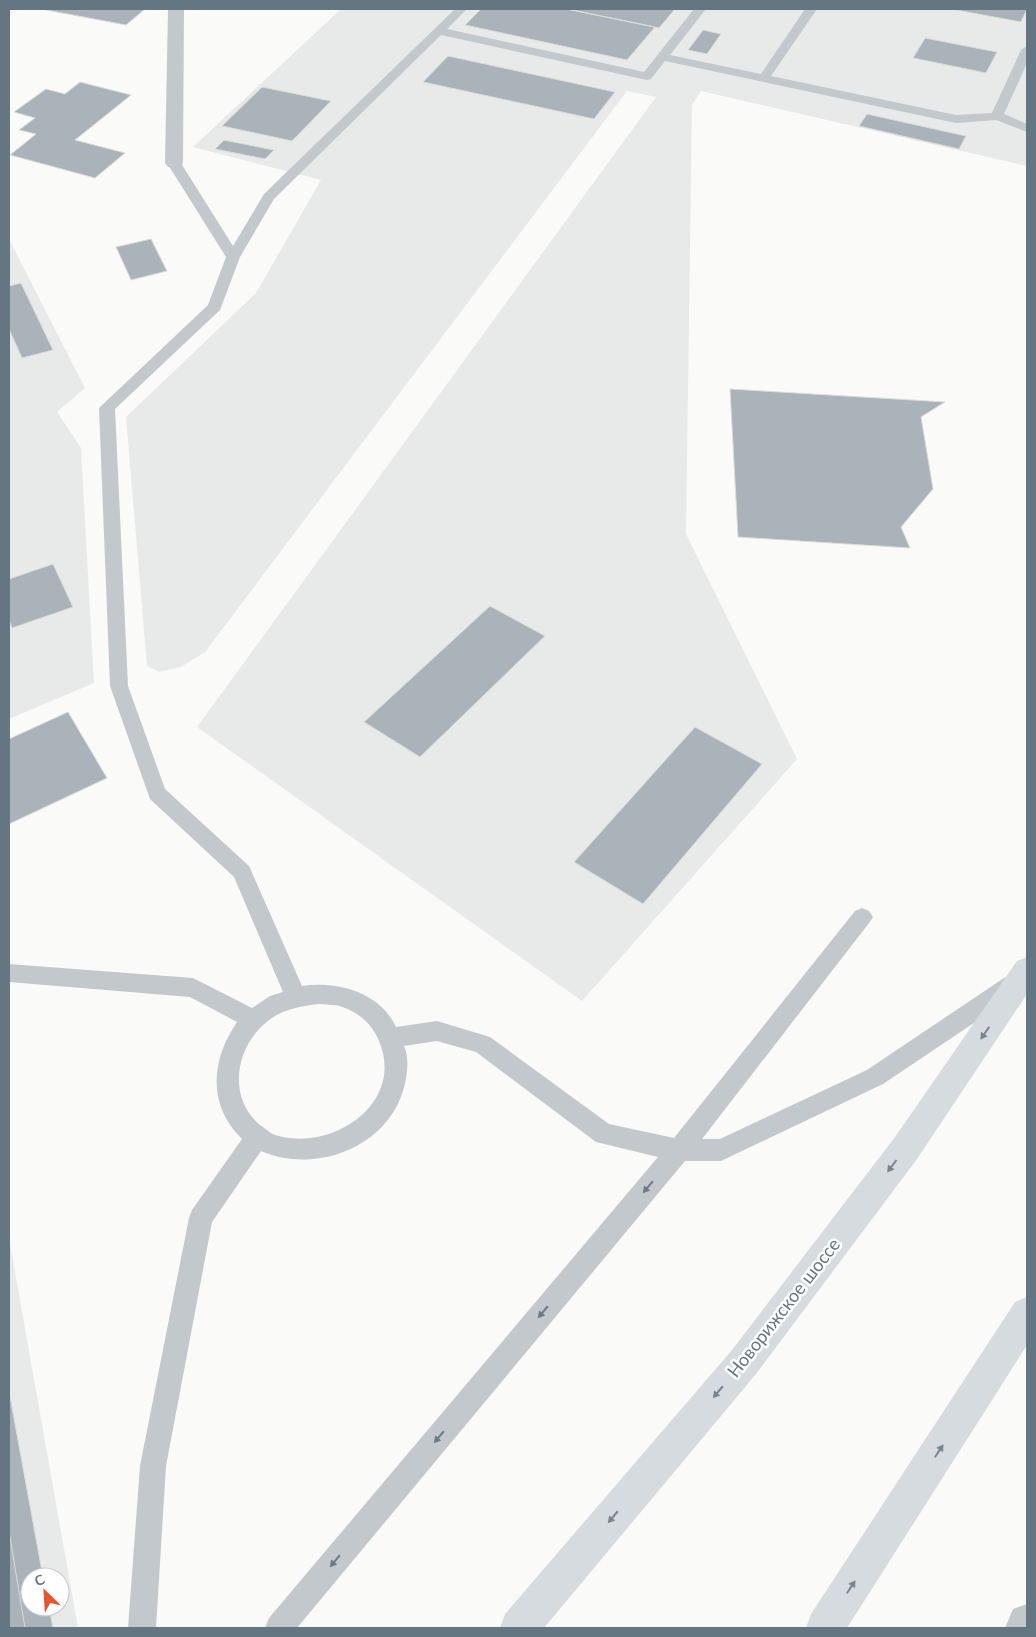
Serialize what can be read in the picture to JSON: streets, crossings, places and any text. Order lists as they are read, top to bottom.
{
  "streets": {
    "highway": ["Новорижское шоссе"]
  },
  "north": "top left"
}
